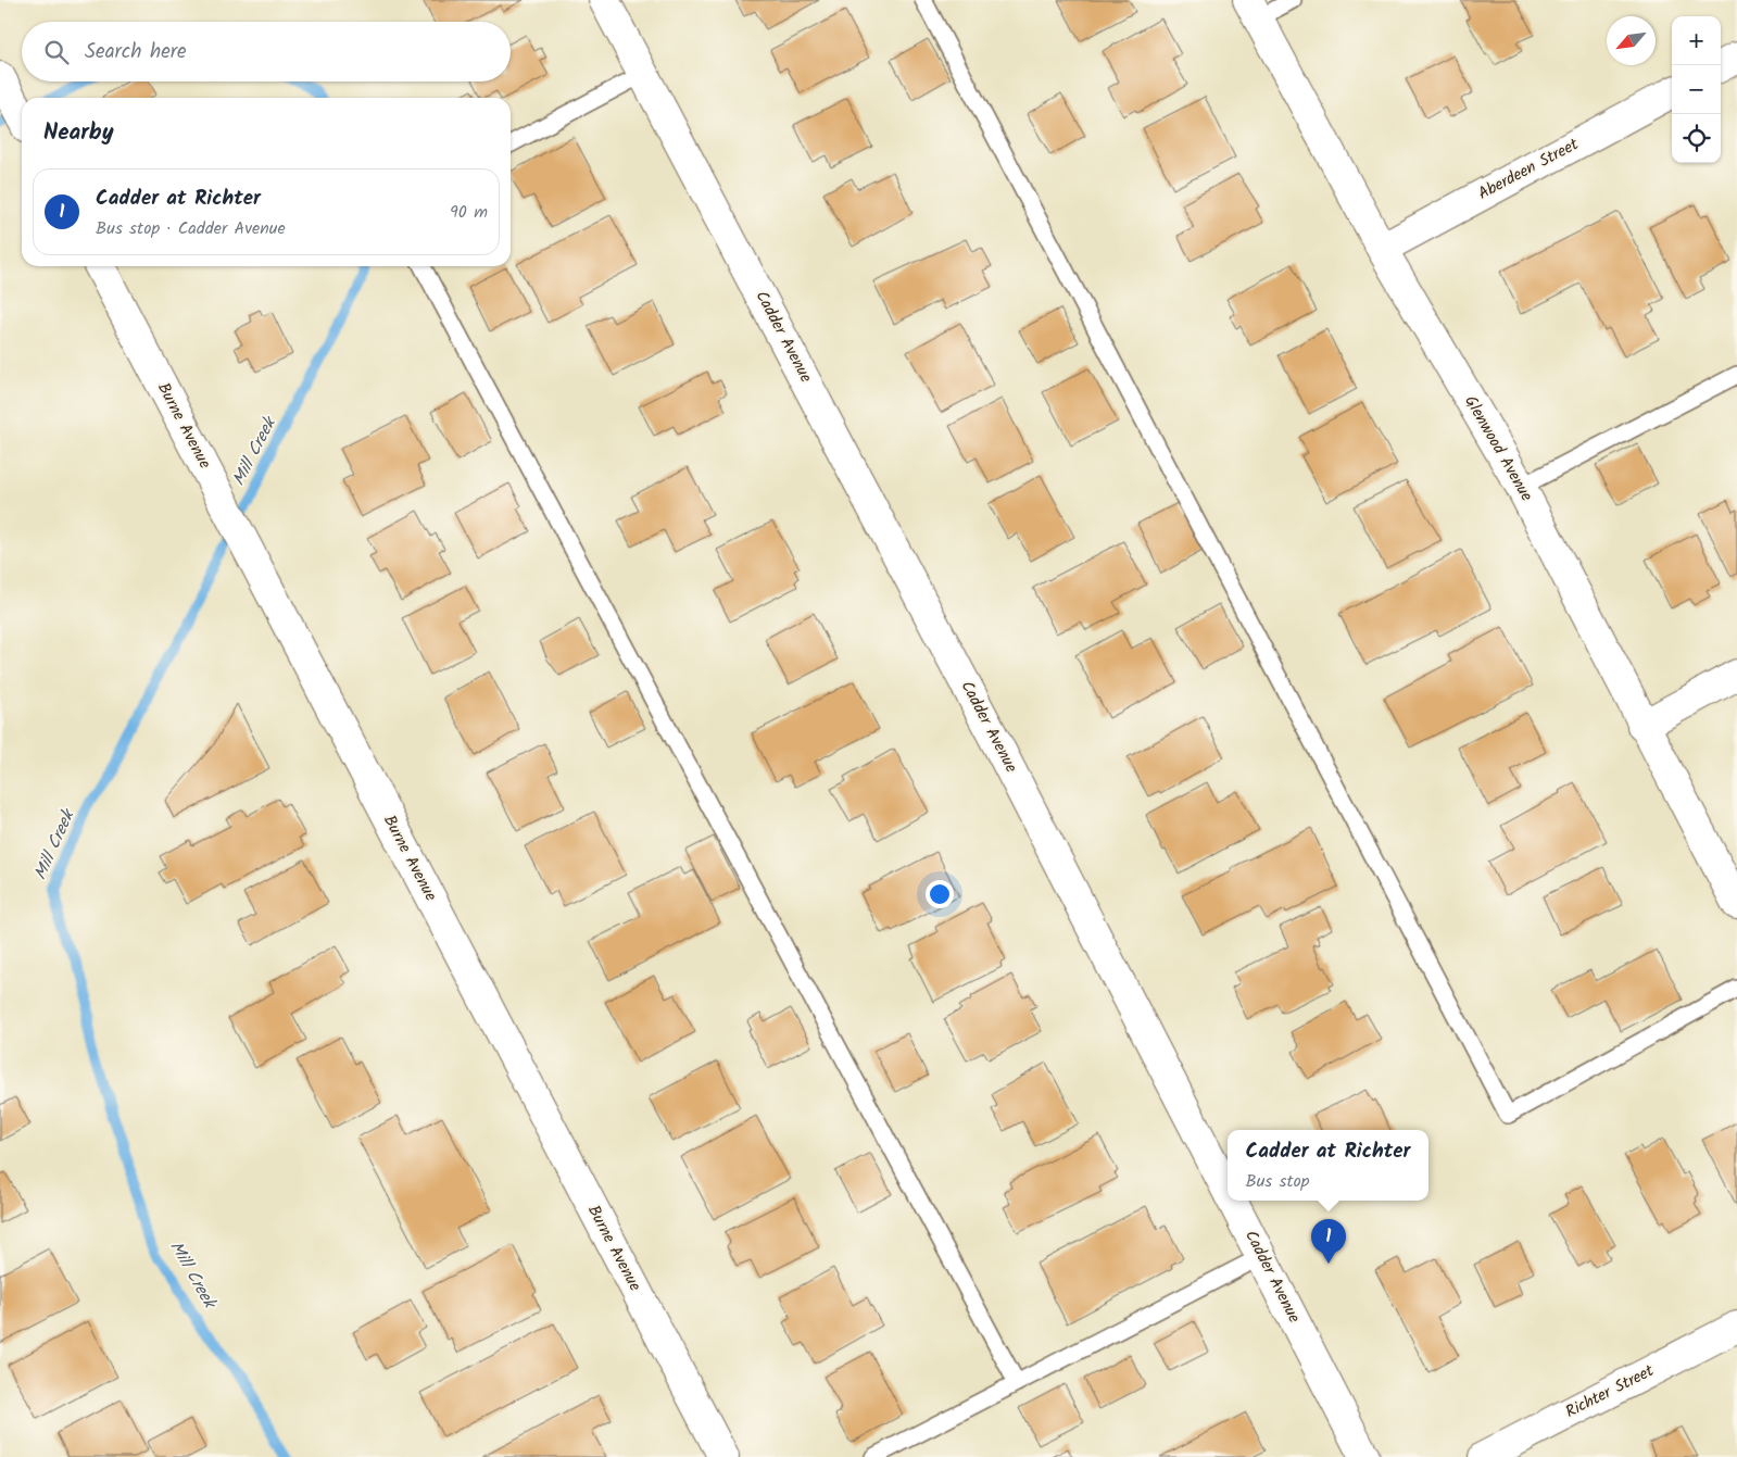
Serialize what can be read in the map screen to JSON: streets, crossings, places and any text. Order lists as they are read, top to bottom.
{
  "streets": {
    "street": [
      "Aberdeen Street",
      "Cadder Avenue",
      "Burne Avenue",
      "Glenwood Avenue",
      "Richter Street"
    ]
  },
  "crossings": [
    ["Aberdeen Street", "Glenwood Avenue"]
  ],
  "water": ["Mill Creek"],
  "north": "bottom left",
  "page": {
    "map_buttons": ["+", "−"],
    "search": "Search here",
    "heading": "Nearby",
    "list": [
      {
        "mark": "1",
        "name": "Cadder at Richter",
        "note": "Bus stop · Cadder Avenue",
        "value": "90 m"
      }
    ],
    "popup": ["Cadder at Richter", "Bus stop"],
    "pins": "1"
  }
}
